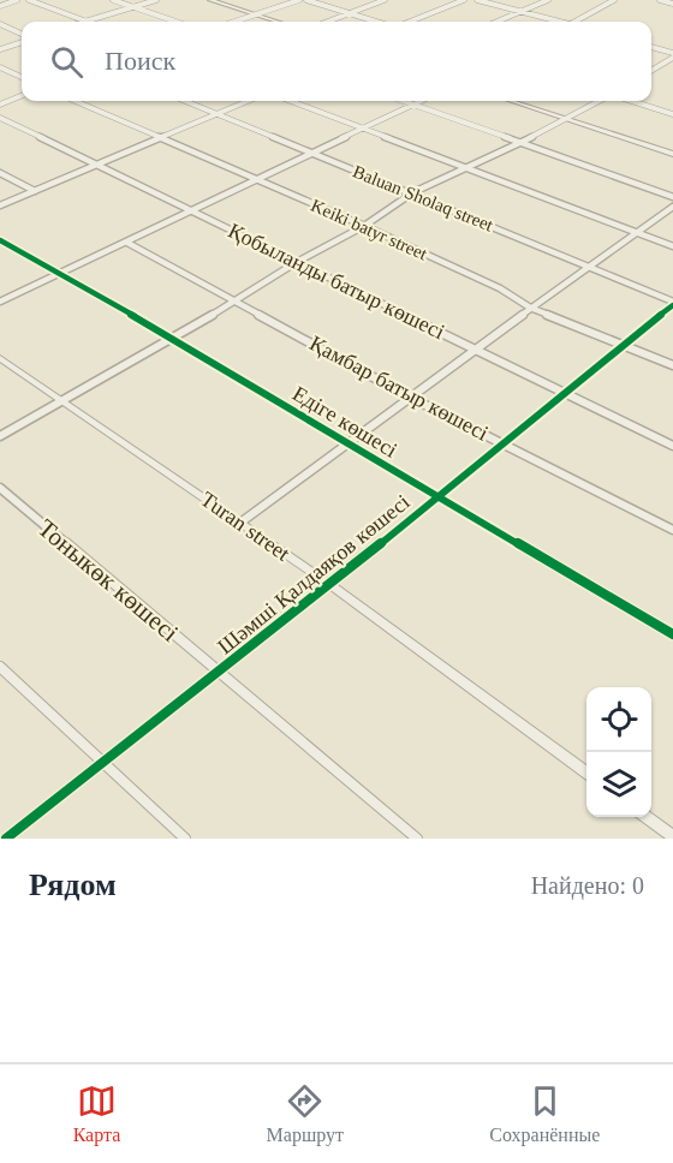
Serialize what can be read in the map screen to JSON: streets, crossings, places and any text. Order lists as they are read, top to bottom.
{
  "streets": {
    "street": [
      "Baluan Sholaq street",
      "Keiki batyr street",
      "Қобыланды батыр көшесі",
      "Қамбар батыр көшесі",
      "Едіге көшесі",
      "Turan street",
      "Шәмші Қалдаяқов көшесі",
      "Тоныкөк көшесі"
    ]
  },
  "crossings": [
    ["Baluan Sholaq street", "Шәмші Қалдаяқов көшесі"],
    ["Keiki batyr street", "Шәмші Қалдаяқов көшесі"],
    ["Қобыланды батыр көшесі", "Шәмші Қалдаяқов көшесі"],
    ["Қамбар батыр көшесі", "Шәмші Қалдаяқов көшесі"],
    ["Едіге көшесі", "Шәмші Қалдаяқов көшесі"],
    ["Turan street", "Шәмші Қалдаяқов көшесі"],
    ["Шәмші Қалдаяқов көшесі", "Тоныкөк көшесі"]
  ],
  "page": {
    "search": "Поиск",
    "heading": ["Рядом", "Найдено: 0"],
    "nav": ["Карта", "Маршрут", "Сохранённые"]
  }
}
